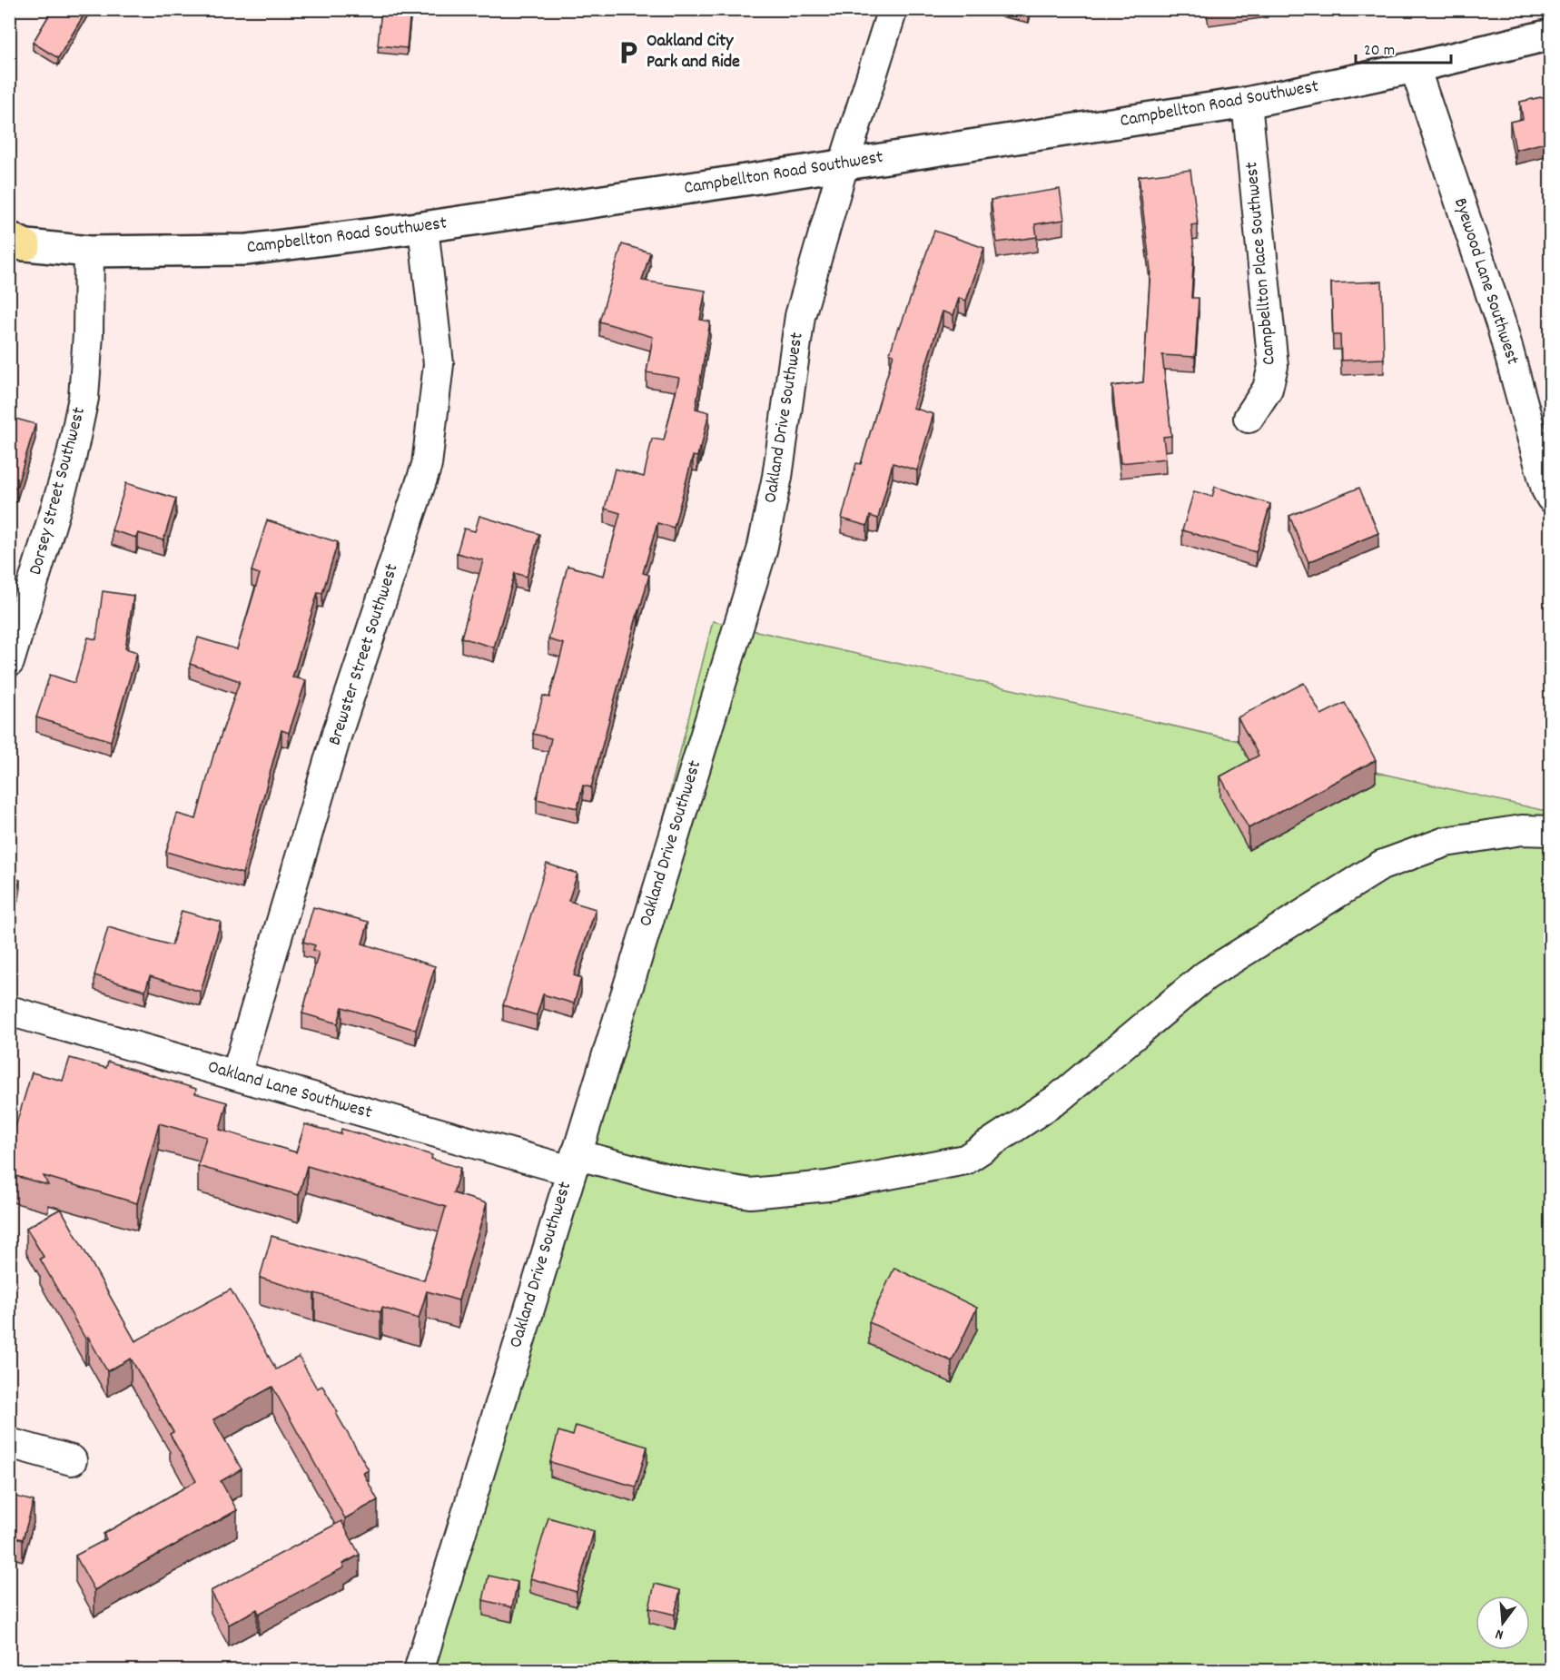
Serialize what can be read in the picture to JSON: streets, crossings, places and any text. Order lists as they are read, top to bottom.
{
  "streets": {
    "main road": ["Campbellton Road Southwest"],
    "street": [
      "Campbellton Place Southwest",
      "Byewood Lane Southwest",
      "Oakland Drive Southwest",
      "Dorsey Street Southwest",
      "Brewster Street Southwest",
      "Oakland Lane Southwest"
    ]
  },
  "crossings": [
    ["Campbellton Road Southwest", "Campbellton Place Southwest"],
    ["Campbellton Road Southwest", "Byewood Lane Southwest"],
    ["Campbellton Road Southwest", "Oakland Drive Southwest"],
    ["Campbellton Road Southwest", "Dorsey Street Southwest"],
    ["Campbellton Road Southwest", "Brewster Street Southwest"],
    ["Oakland Drive Southwest", "Oakland Lane Southwest"],
    ["Brewster Street Southwest", "Oakland Lane Southwest"]
  ],
  "places": {
    "parking": ["Oakland City Park and Ride"]
  },
  "scale_bar": "20 m",
  "north": "bottom"
}
